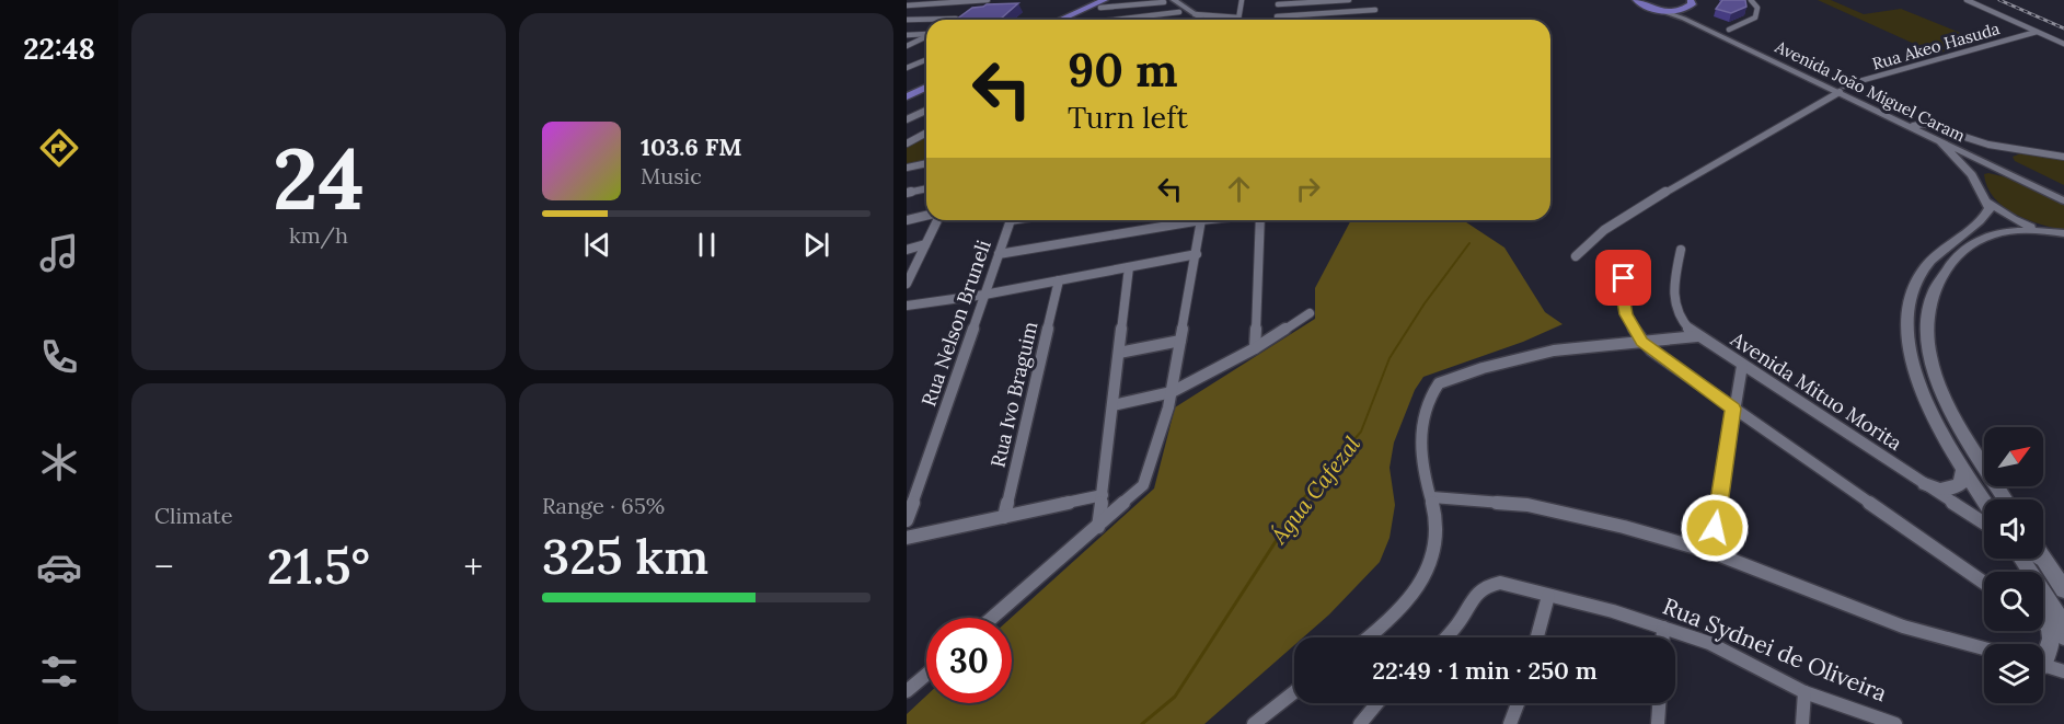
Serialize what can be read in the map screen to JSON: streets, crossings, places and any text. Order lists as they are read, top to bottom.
{
  "streets": {
    "street": [
      "Rua Akeo Hasuda",
      "Avenida João Miguel Caram",
      "Rua Nelson Bruneli",
      "Avenida Mituo Morita",
      "Rua Ivo Braguim",
      "Rua Sydnei de Oliveira"
    ]
  },
  "crossings": [
    ["Rua Akeo Hasuda", "Avenida João Miguel Caram"]
  ],
  "water": ["Água Cafezal"],
  "north": "top right",
  "page": {
    "tabs": "22:48",
    "tile": [
      ["24", "km/h"],
      "Climate",
      ["Range · 65%", "325 km"]
    ],
    "turn": ["90 m", "Turn left"],
    "song": ["103.6 FM", "Music"],
    "heat": ["−", "21.5°", "+"],
    "limit": "30",
    "trip": "22:49 · 1 min · 250 m"
  }
}
